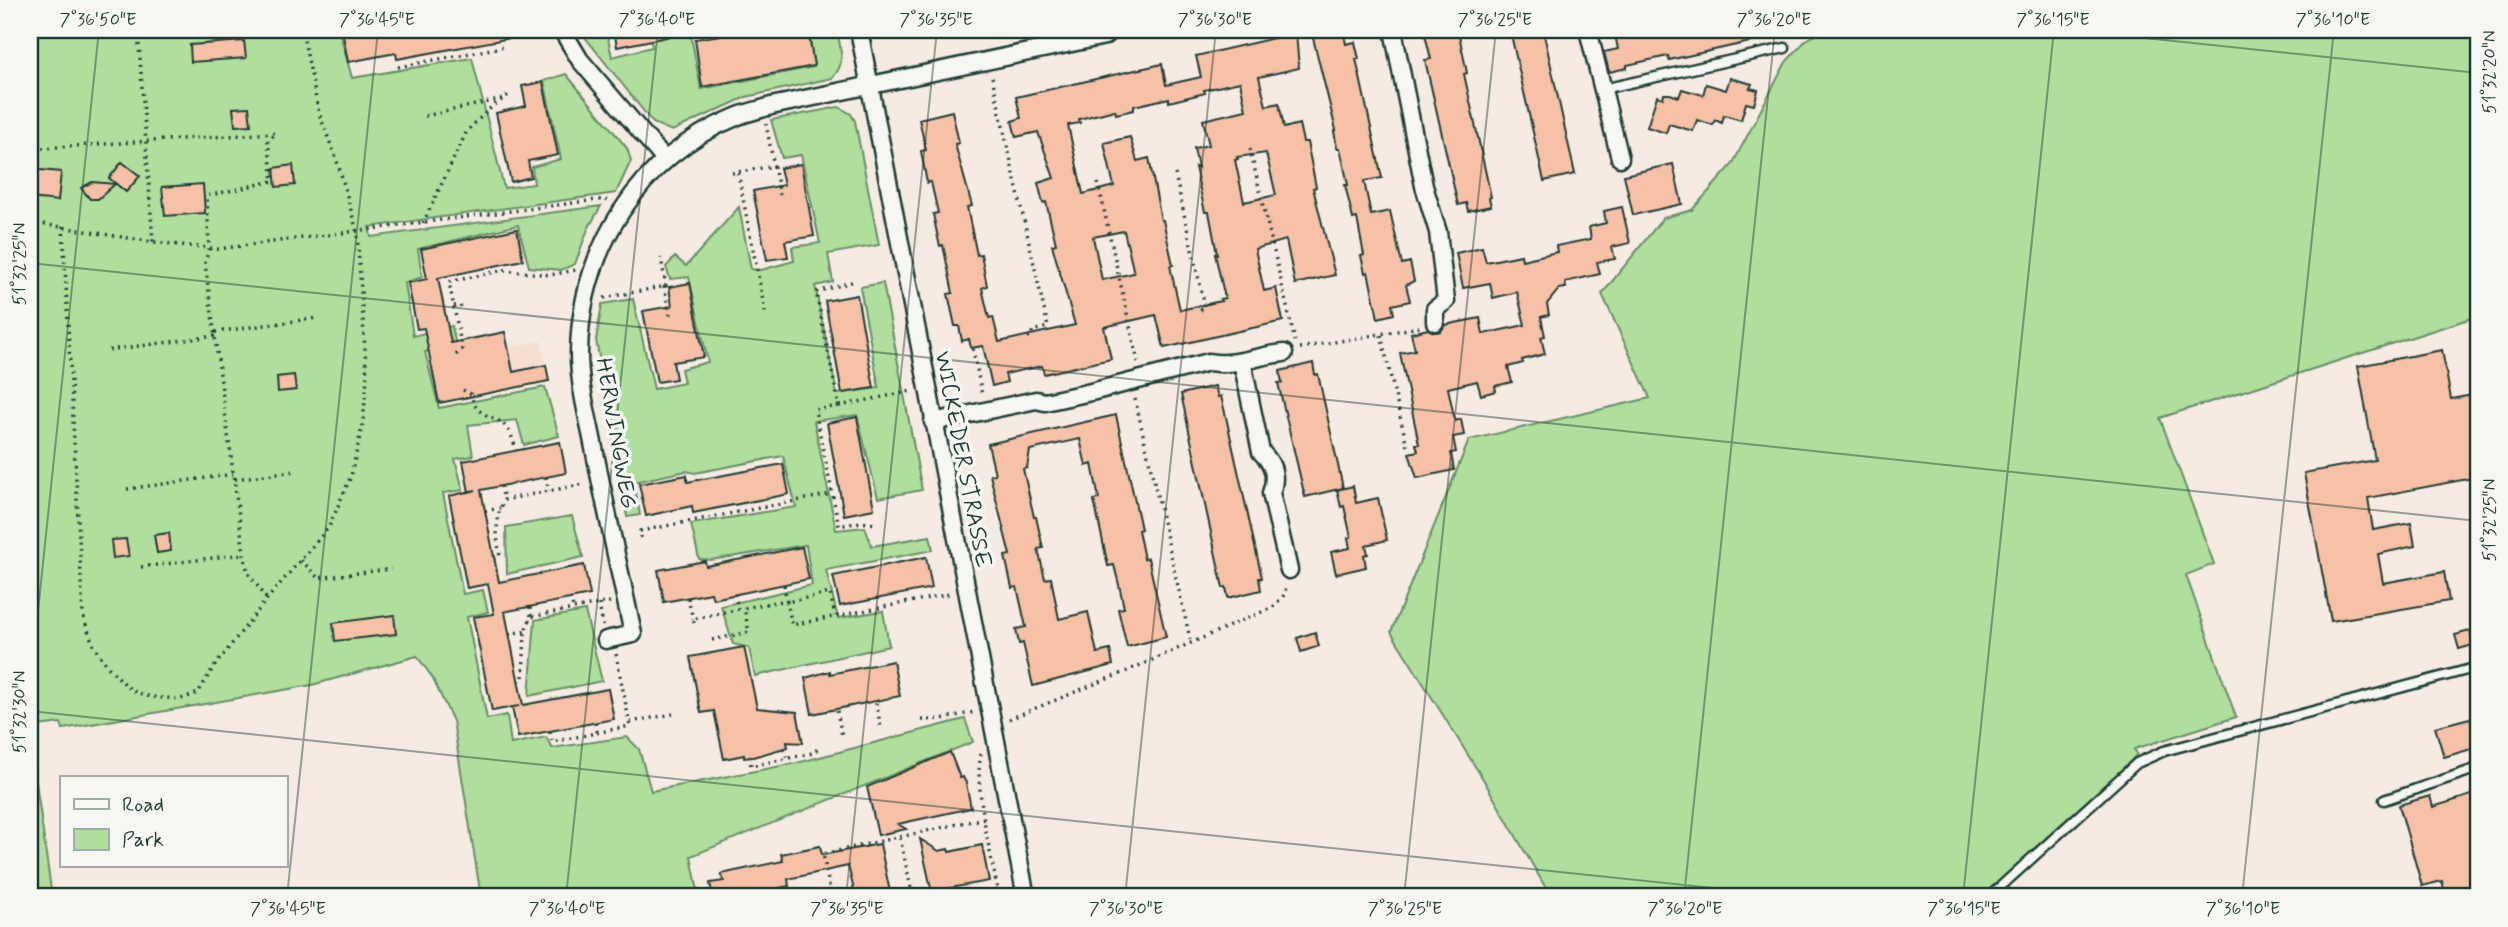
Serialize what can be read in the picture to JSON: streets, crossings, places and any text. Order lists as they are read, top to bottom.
{
  "streets": {
    "street": ["HERWINGWEG", "WICKEDER STRASSE"]
  },
  "crossings": [
    ["HERWINGWEG", "WICKEDER STRASSE"]
  ],
  "legend": ["Road", "Park"],
  "coordinates": [
    "7°36'50\"E",
    "7°36'45\"E",
    "7°36'40\"E",
    "7°36'35\"E",
    "7°36'30\"E",
    "7°36'25\"E",
    "7°36'20\"E",
    "7°36'15\"E",
    "7°36'10\"E",
    "51°32'20\"N",
    "51°32'25\"N",
    "51°32'30\"N"
  ]
}
